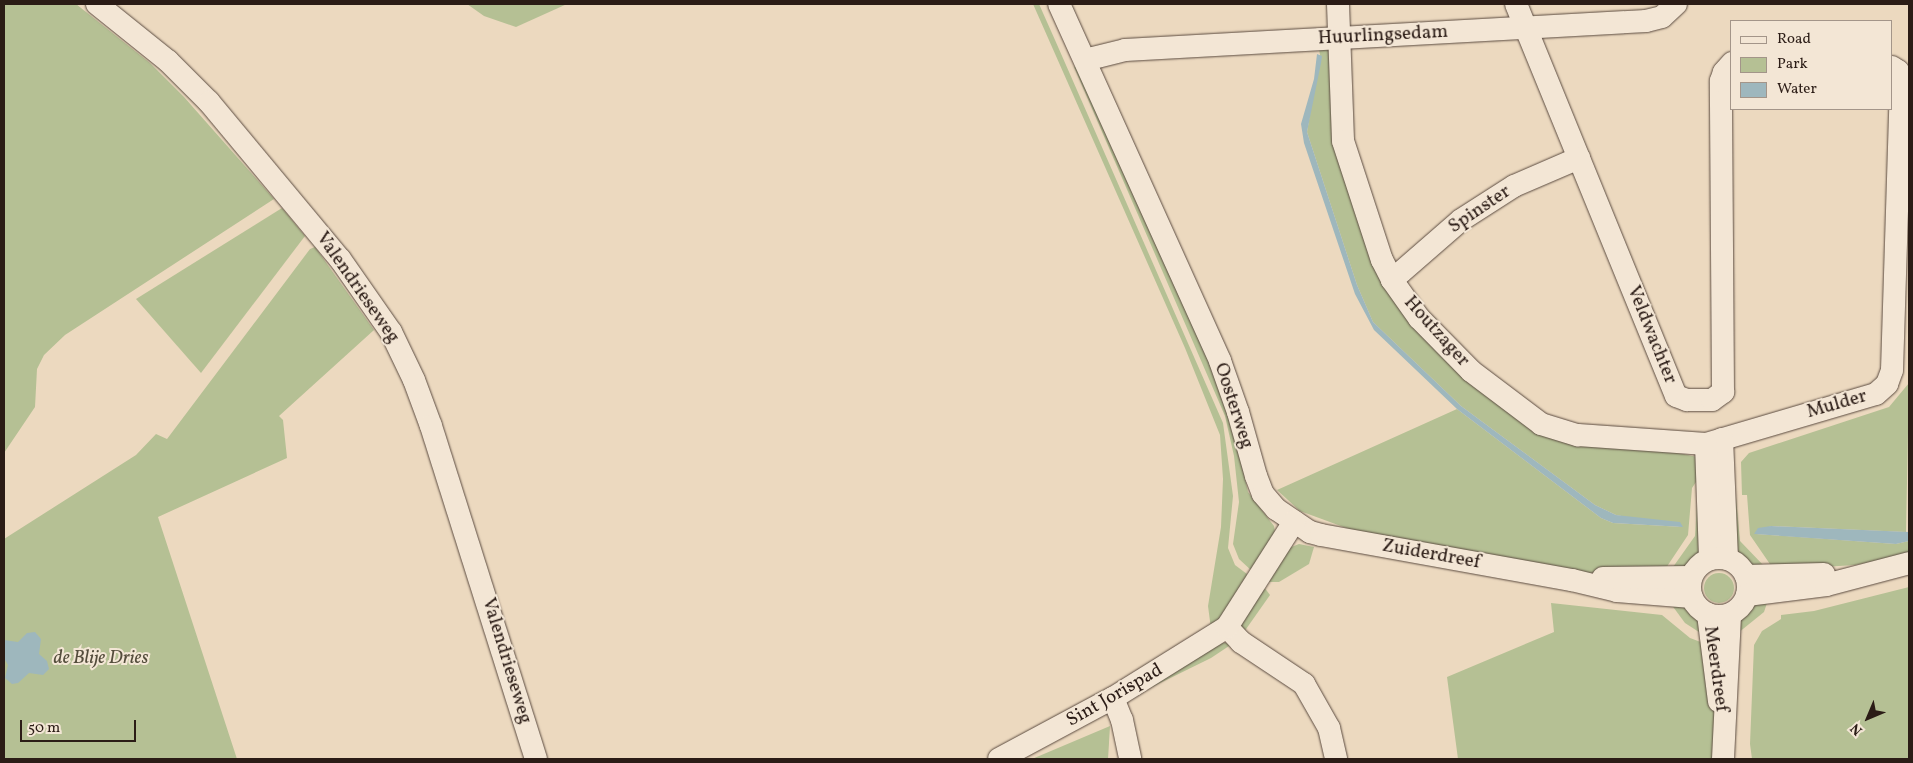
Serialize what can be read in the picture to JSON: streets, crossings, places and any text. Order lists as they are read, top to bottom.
{
  "streets": {
    "street": [
      "Huurlingsedam",
      "Spinster",
      "Valendrieseweg",
      "Houtzager",
      "Veldwachter",
      "Mulder",
      "Oosterweg",
      "Zuiderdreef",
      "Meerdreef",
      "Sint Jorispad"
    ]
  },
  "crossings": [
    ["Huurlingsedam", "Houtzager"],
    ["Huurlingsedam", "Veldwachter"],
    ["Huurlingsedam", "Oosterweg"],
    ["Spinster", "Houtzager"],
    ["Spinster", "Veldwachter"],
    ["Houtzager", "Mulder"],
    ["Oosterweg", "Zuiderdreef"],
    ["Zuiderdreef", "Meerdreef"]
  ],
  "parks": ["de Blije Dries"],
  "legend": ["Road", "Park", "Water"],
  "scale_bar": "50 m",
  "north": "bottom left"
}
